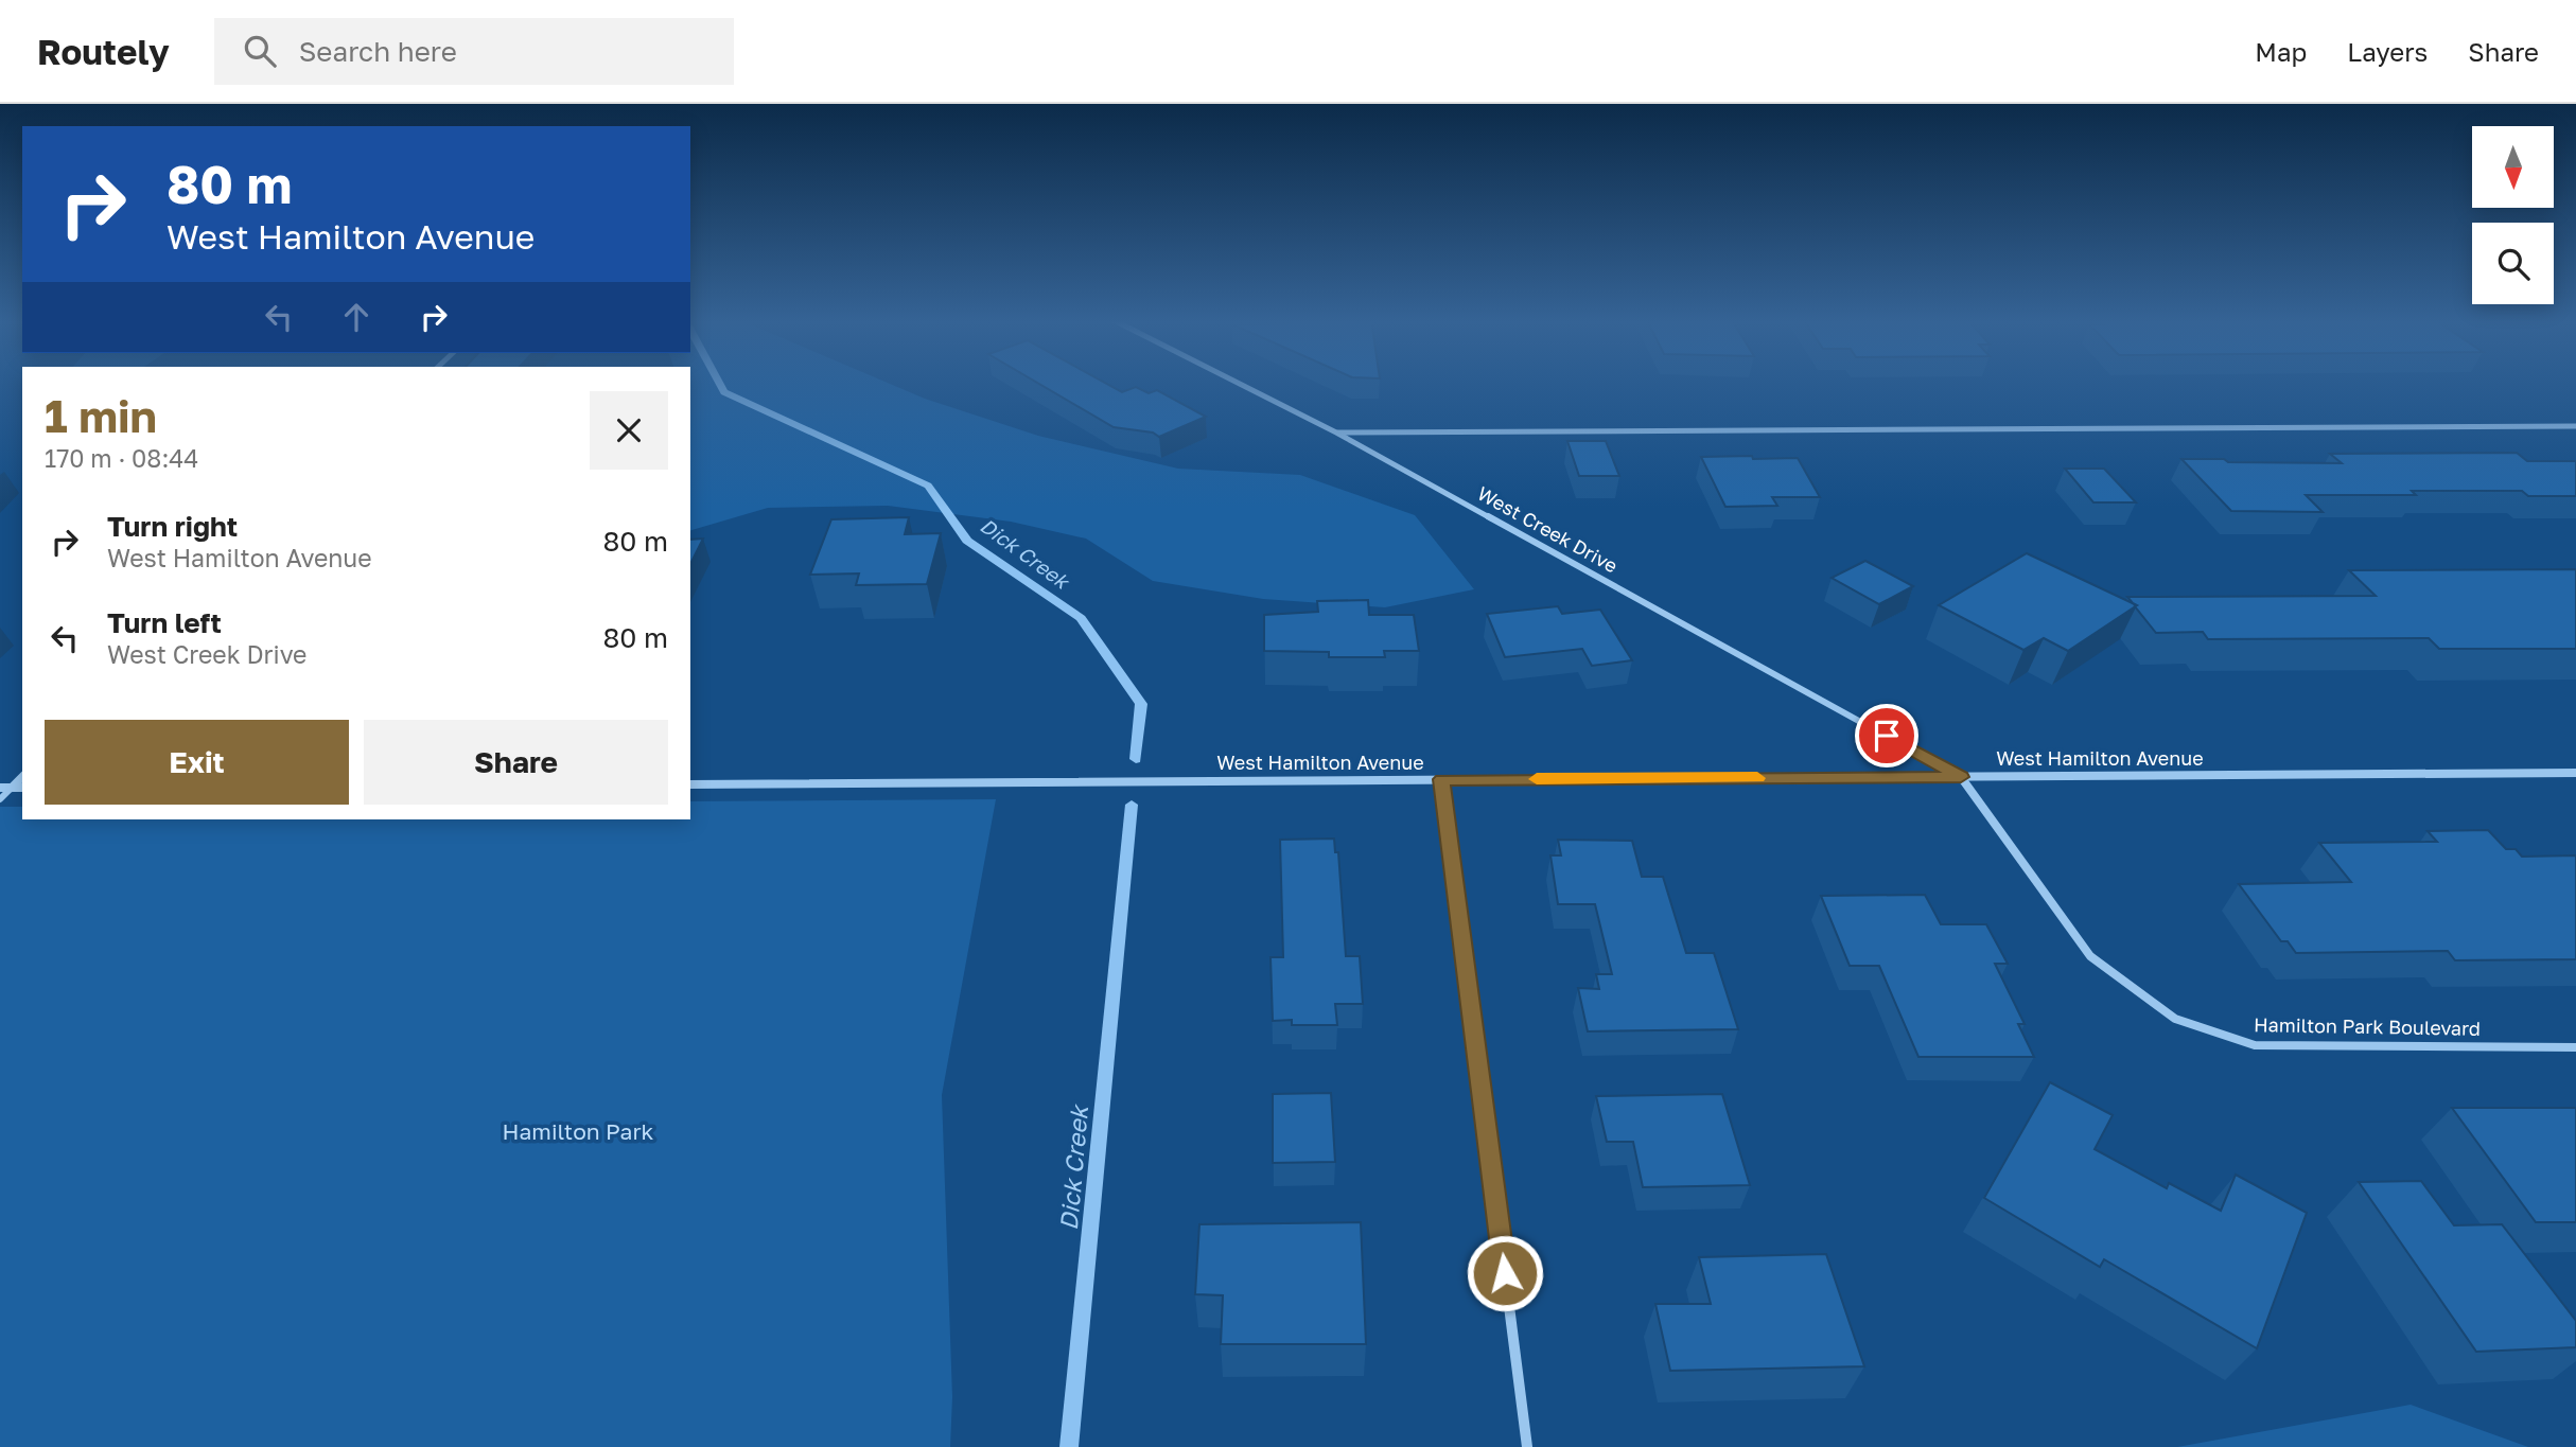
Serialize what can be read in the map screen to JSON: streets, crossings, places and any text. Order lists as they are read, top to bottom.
{
  "streets": {
    "street": ["West Creek Drive", "West Hamilton Avenue", "Hamilton Park Boulevard"]
  },
  "crossings": [
    ["West Creek Drive", "West Hamilton Avenue"],
    ["West Creek Drive", "Hamilton Park Boulevard"],
    ["West Hamilton Avenue", "Hamilton Park Boulevard"]
  ],
  "water": ["Dick Creek"],
  "parks": ["Hamilton Park"],
  "north": "bottom",
  "page": {
    "header": "Routely",
    "search": "Search here",
    "nav": ["Map", "Layers", "Share"],
    "turn": ["80 m", "West Hamilton Avenue"],
    "heading": ["1 min", "170 m · 08:44"],
    "list": [
      {
        "name": "Turn right",
        "note": "West Hamilton Avenue",
        "value": "80 m"
      },
      {
        "name": "Turn left",
        "note": "West Creek Drive",
        "value": "80 m"
      }
    ],
    "buttons": ["Exit", "Share"]
  }
}
